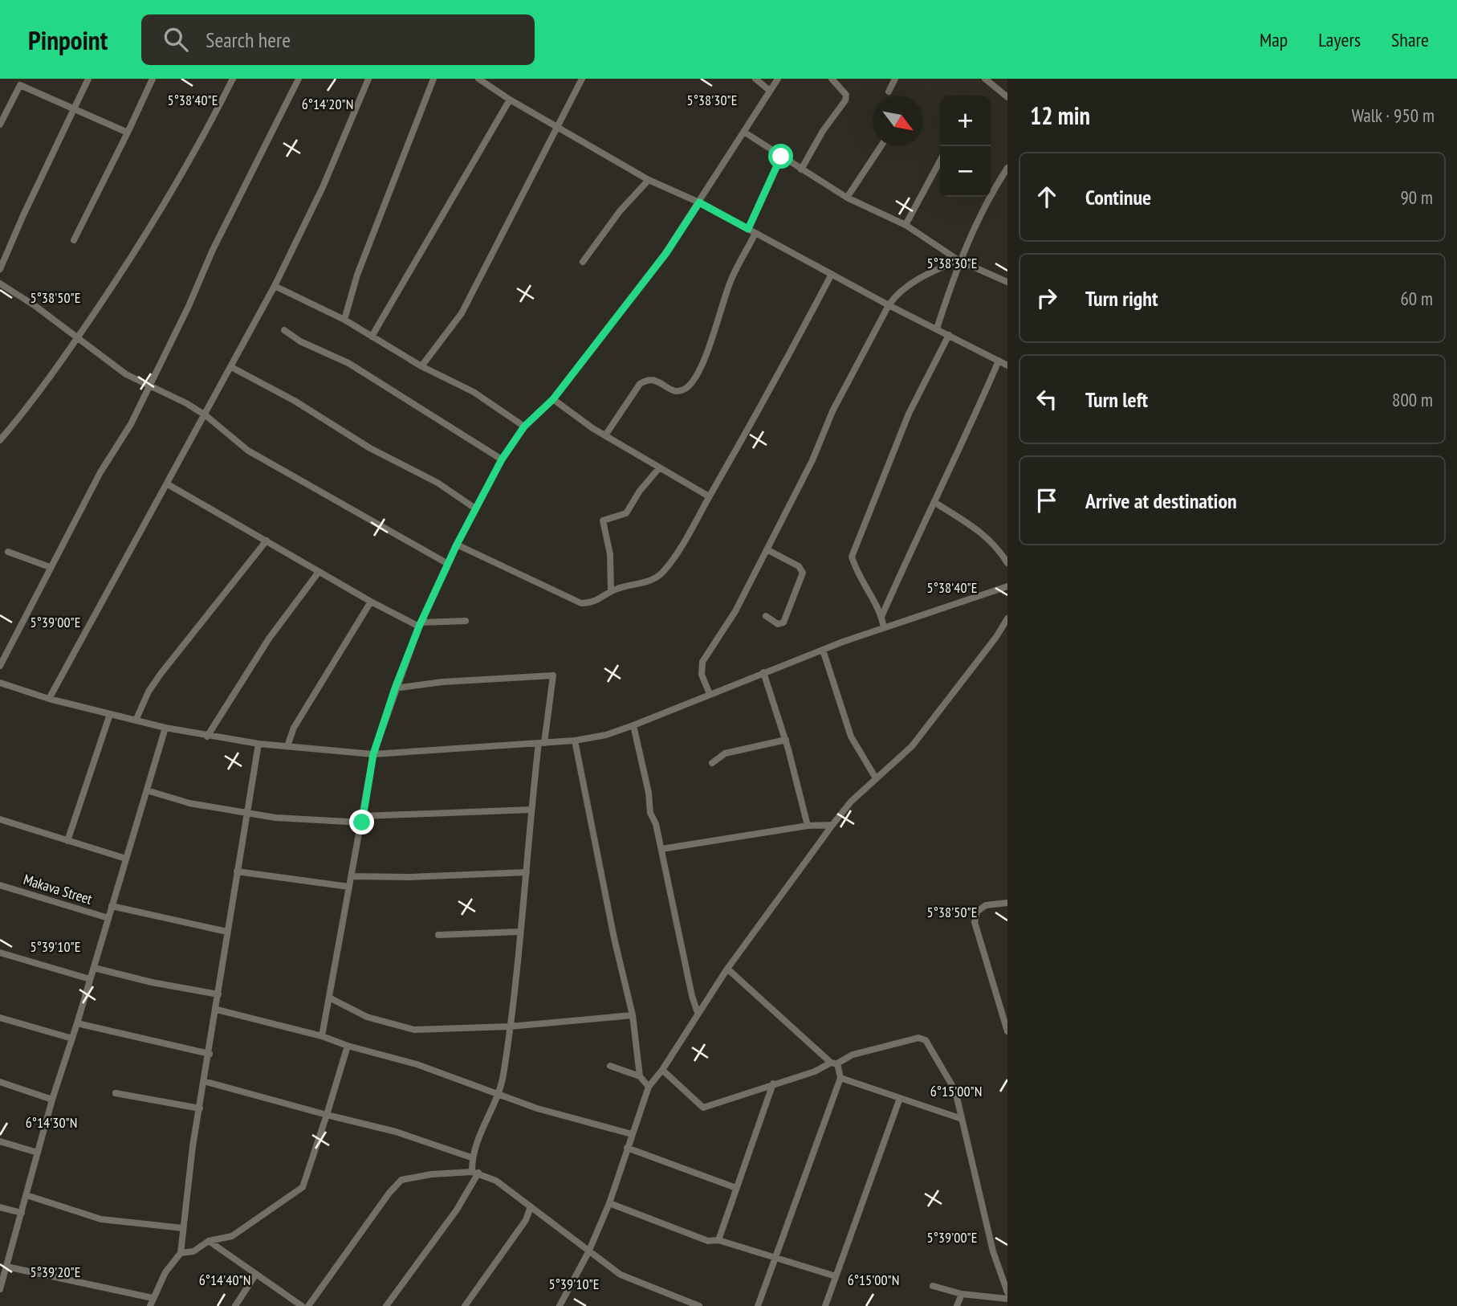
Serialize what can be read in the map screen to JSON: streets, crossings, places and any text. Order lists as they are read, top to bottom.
{
  "streets": {
    "street": ["Makava Street"]
  },
  "north": "bottom right",
  "page": {
    "header": "Pinpoint",
    "search": "Search here",
    "nav": ["Map", "Layers", "Share"],
    "heading": ["12 min", "Walk · 950 m"],
    "map_buttons": ["+", "−"],
    "list": [
      ["Continue", "90 m"],
      ["Turn right", "60 m"],
      ["Turn left", "800 m"],
      "Arrive at destination"
    ]
  },
  "coordinates": [
    "5°38'40\"E",
    "5°38'30\"E",
    "6°14'20\"N",
    "5°38'50\"E",
    "5°39'00\"E",
    "5°39'10\"E",
    "6°15'00\"N",
    "6°14'30\"N",
    "5°39'20\"E",
    "6°14'40\"N"
  ]
}
